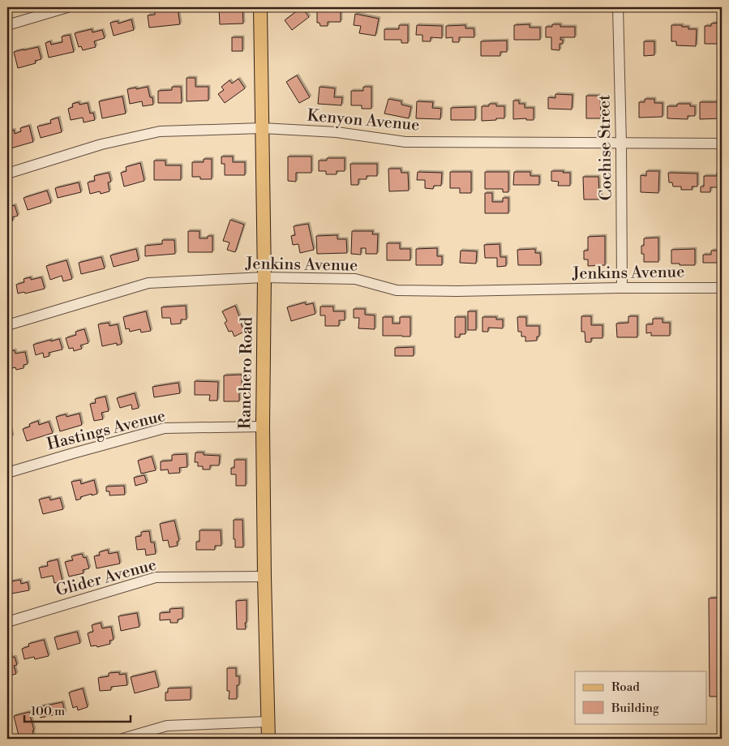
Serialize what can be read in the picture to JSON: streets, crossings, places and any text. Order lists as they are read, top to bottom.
{
  "streets": {
    "main road": ["Ranchero Road"],
    "street": [
      "Kenyon Avenue",
      "Cochise Street",
      "Jenkins Avenue",
      "Hastings Avenue",
      "Glider Avenue"
    ]
  },
  "crossings": [
    ["Kenyon Avenue", "Cochise Street"],
    ["Kenyon Avenue", "Ranchero Road"],
    ["Cochise Street", "Jenkins Avenue"],
    ["Jenkins Avenue", "Ranchero Road"],
    ["Ranchero Road", "Hastings Avenue"],
    ["Ranchero Road", "Glider Avenue"]
  ],
  "legend": ["Road", "Building"],
  "scale_bar": "100 m"
}
